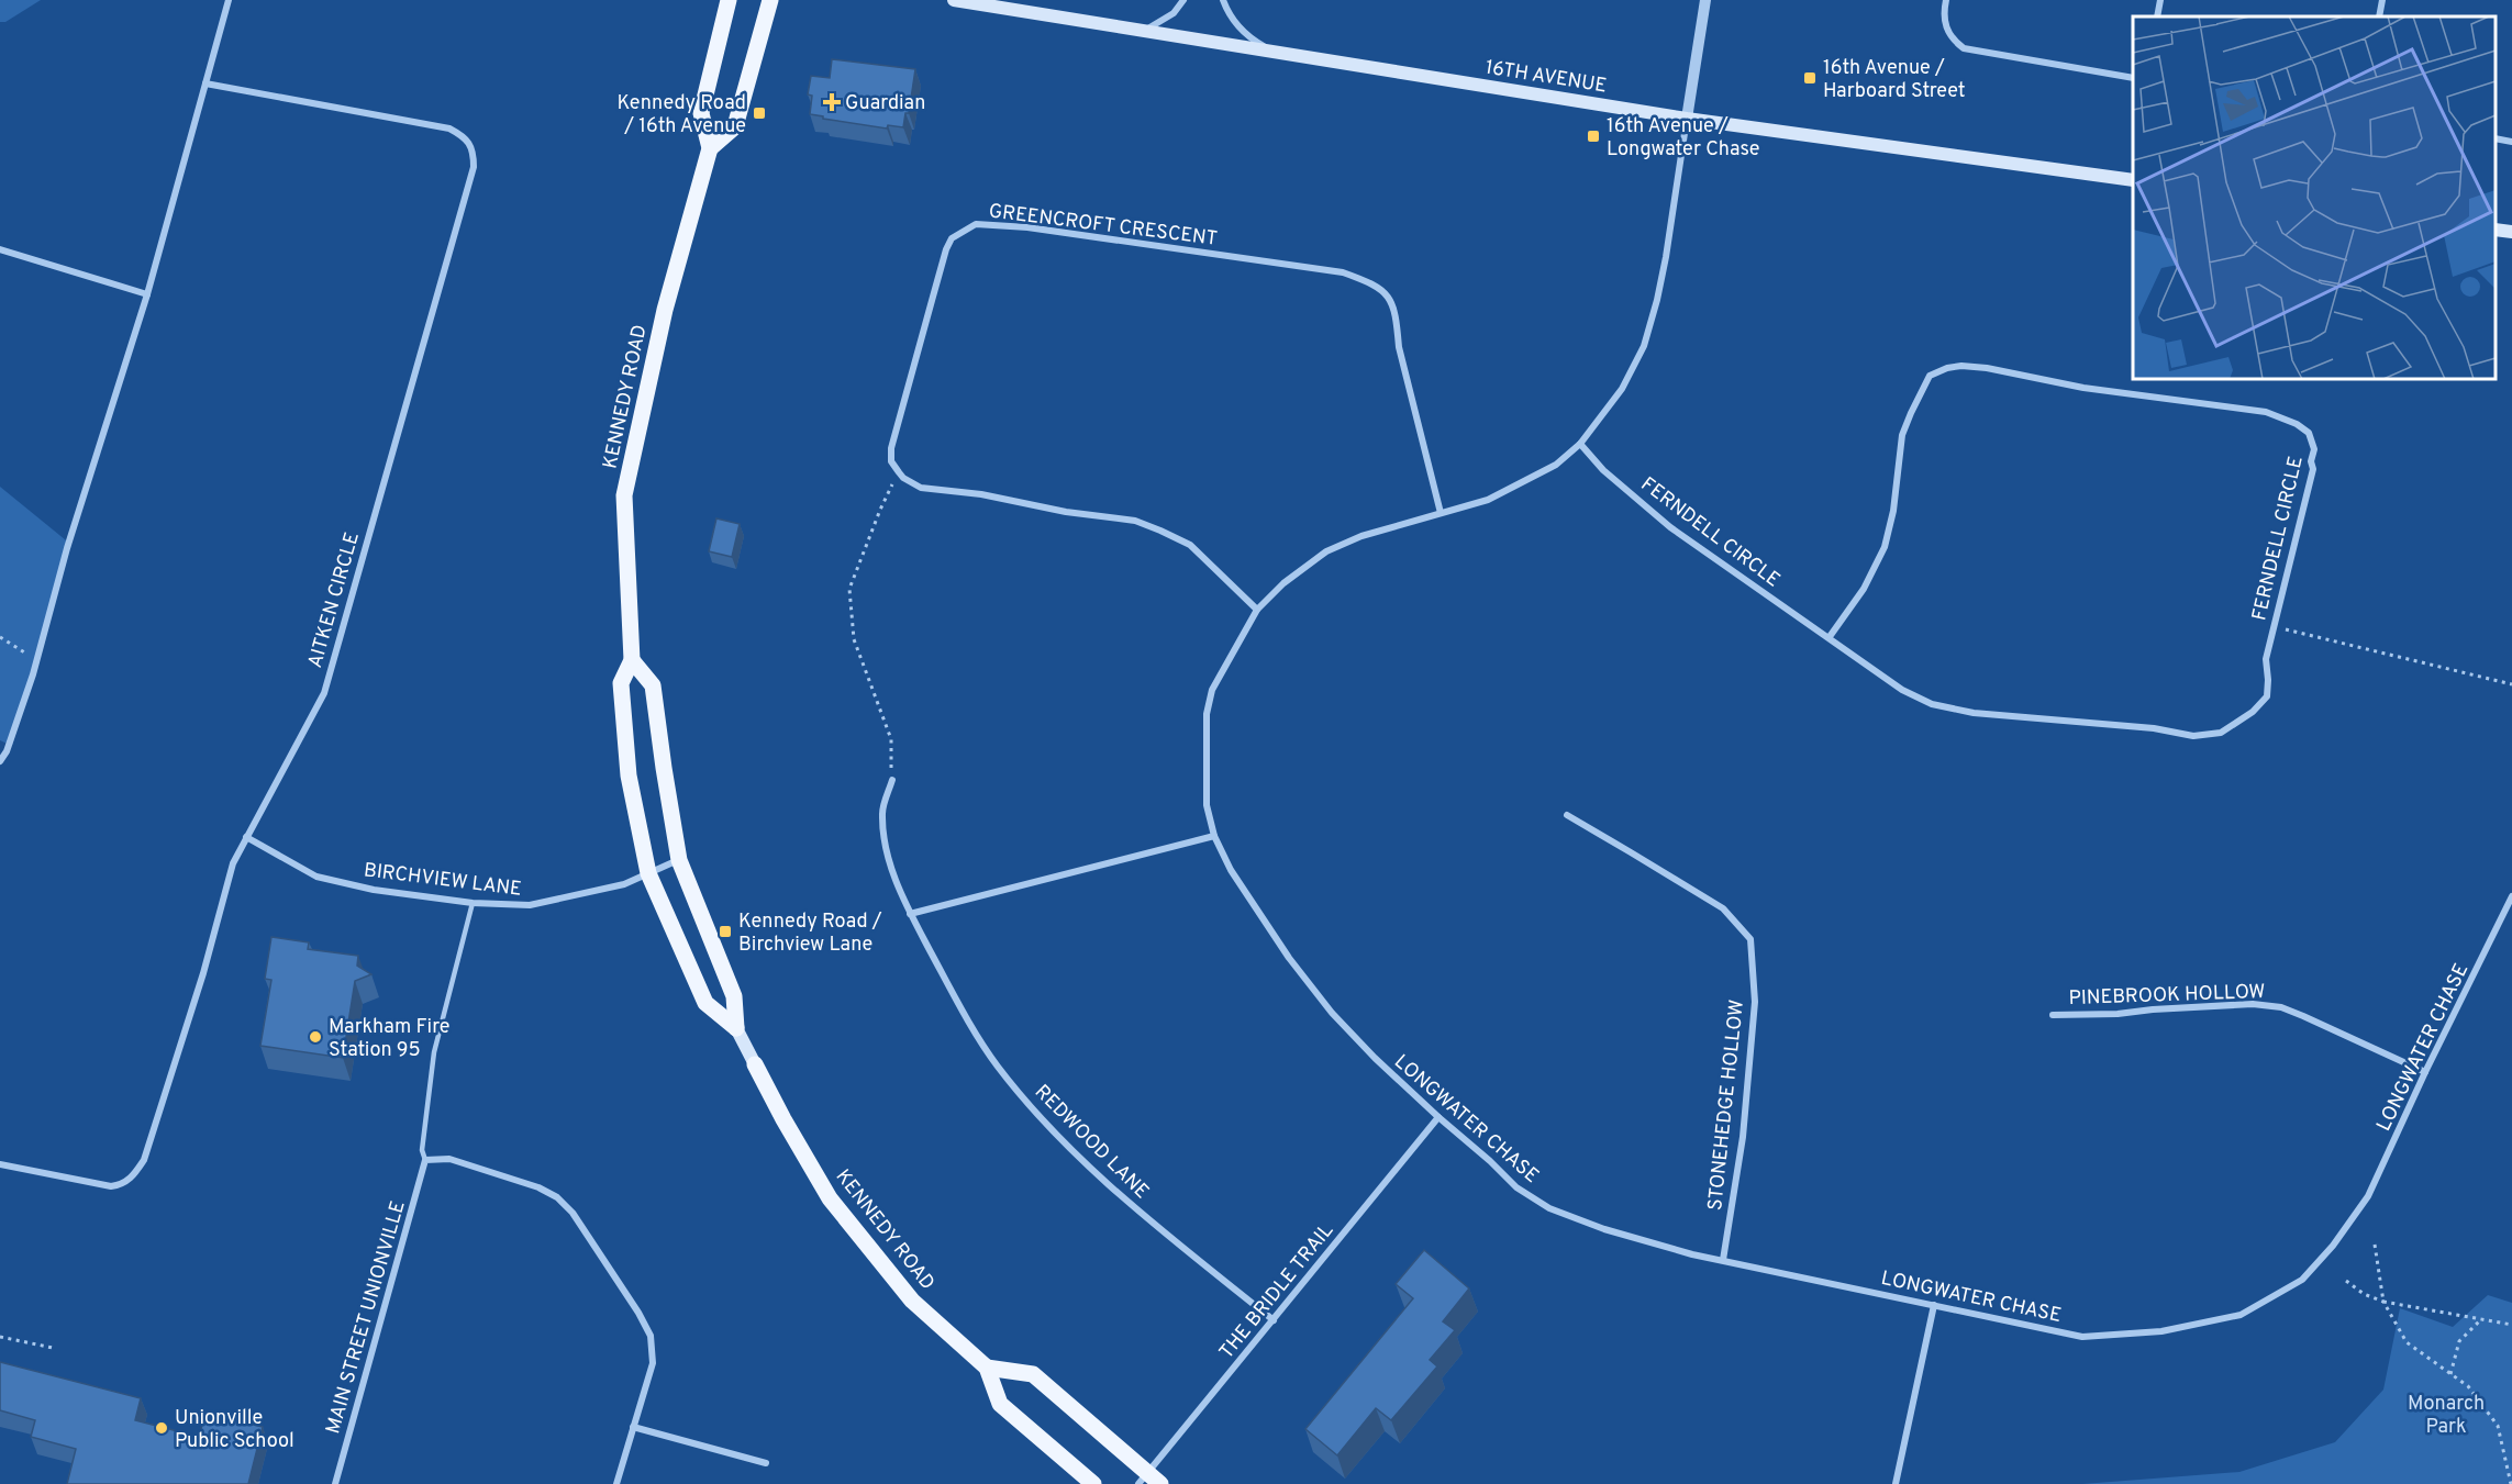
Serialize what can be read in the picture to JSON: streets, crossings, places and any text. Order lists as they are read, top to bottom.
{
  "streets": {
    "main road": ["16TH AVENUE", "KENNEDY ROAD"],
    "street": [
      "GREENCROFT CRESCENT",
      "FERNDELL CIRCLE",
      "AITKEN CIRCLE",
      "BIRCHVIEW LANE",
      "PINEBROOK HOLLOW",
      "LONGWATER CHASE",
      "STONEHEDGE HOLLOW",
      "REDWOOD LANE",
      "THE BRIDLE TRAIL",
      "MAIN STREET UNIONVILLE"
    ]
  },
  "crossings": [
    ["16TH AVENUE", "LONGWATER CHASE"],
    ["GREENCROFT CRESCENT", "LONGWATER CHASE"],
    ["KENNEDY ROAD", "BIRCHVIEW LANE"],
    ["FERNDELL CIRCLE", "LONGWATER CHASE"],
    ["AITKEN CIRCLE", "BIRCHVIEW LANE"],
    ["PINEBROOK HOLLOW", "LONGWATER CHASE"],
    ["LONGWATER CHASE", "STONEHEDGE HOLLOW"],
    ["LONGWATER CHASE", "THE BRIDLE TRAIL"],
    ["REDWOOD LANE", "THE BRIDLE TRAIL"]
  ],
  "parks": ["Monarch Park"],
  "places": {
    "transit": [
      "16th Avenue / Harboard Street",
      "Kennedy Road / 16th Avenue",
      "16th Avenue / Longwater Chase",
      "Kennedy Road / Birchview Lane"
    ],
    "health": ["Guardian"],
    "other": ["Markham Fire Station 95", "Unionville Public School"]
  }
}
